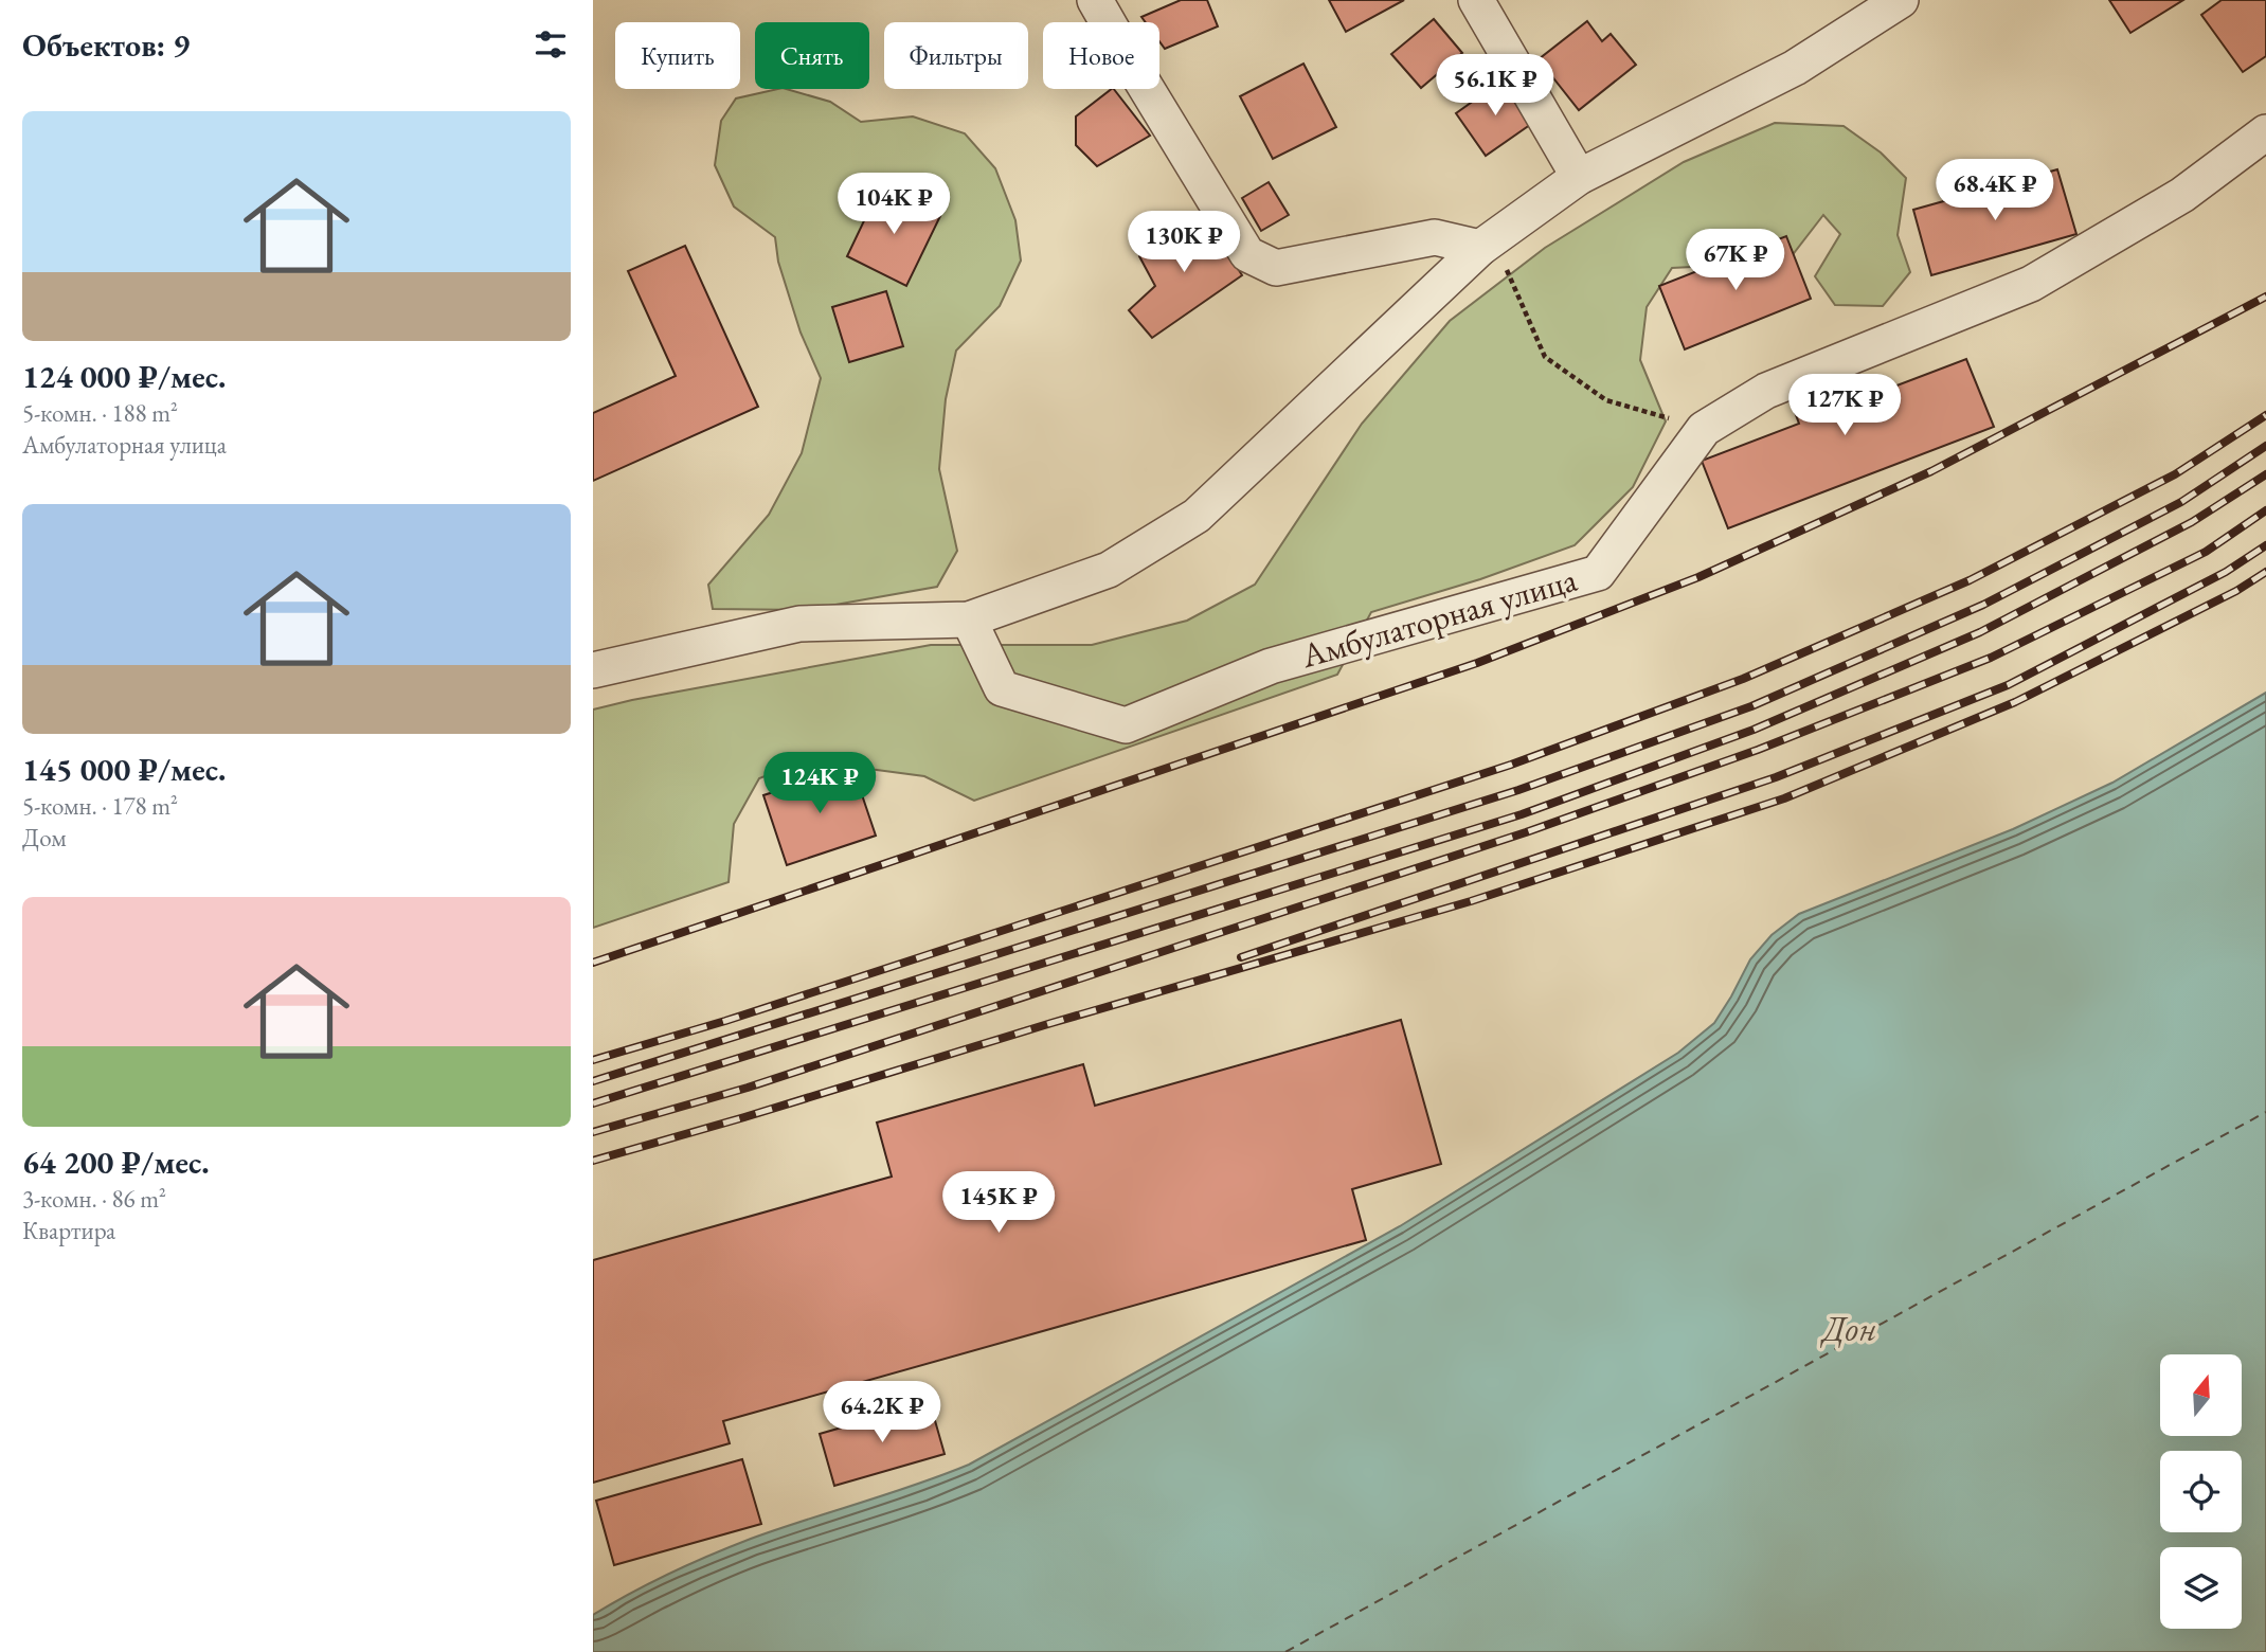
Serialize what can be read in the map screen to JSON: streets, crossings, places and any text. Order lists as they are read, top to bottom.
{
  "streets": {
    "street": ["Амбулаторная улица"]
  },
  "water": ["Дон"],
  "north": "top",
  "page": {
    "heading": "Объектов: 9",
    "chip": [
      "Купить",
      "Снять",
      "Фильтры",
      "Новое"
    ],
    "price": [
      "56.1K ₽",
      "68.4K ₽",
      "104K ₽",
      "130K ₽",
      "67K ₽",
      "127K ₽",
      "124K ₽",
      "145K ₽",
      "64.2K ₽"
    ],
    "list": [
      {
        "name": "124 000 ₽/мес.",
        "note": "5-комн. · 188 m² · Амбулаторная улица"
      },
      {
        "name": "145 000 ₽/мес.",
        "note": "5-комн. · 178 m² · Дом"
      },
      {
        "name": "64 200 ₽/мес.",
        "note": "3-комн. · 86 m² · Квартира"
      }
    ]
  }
}
